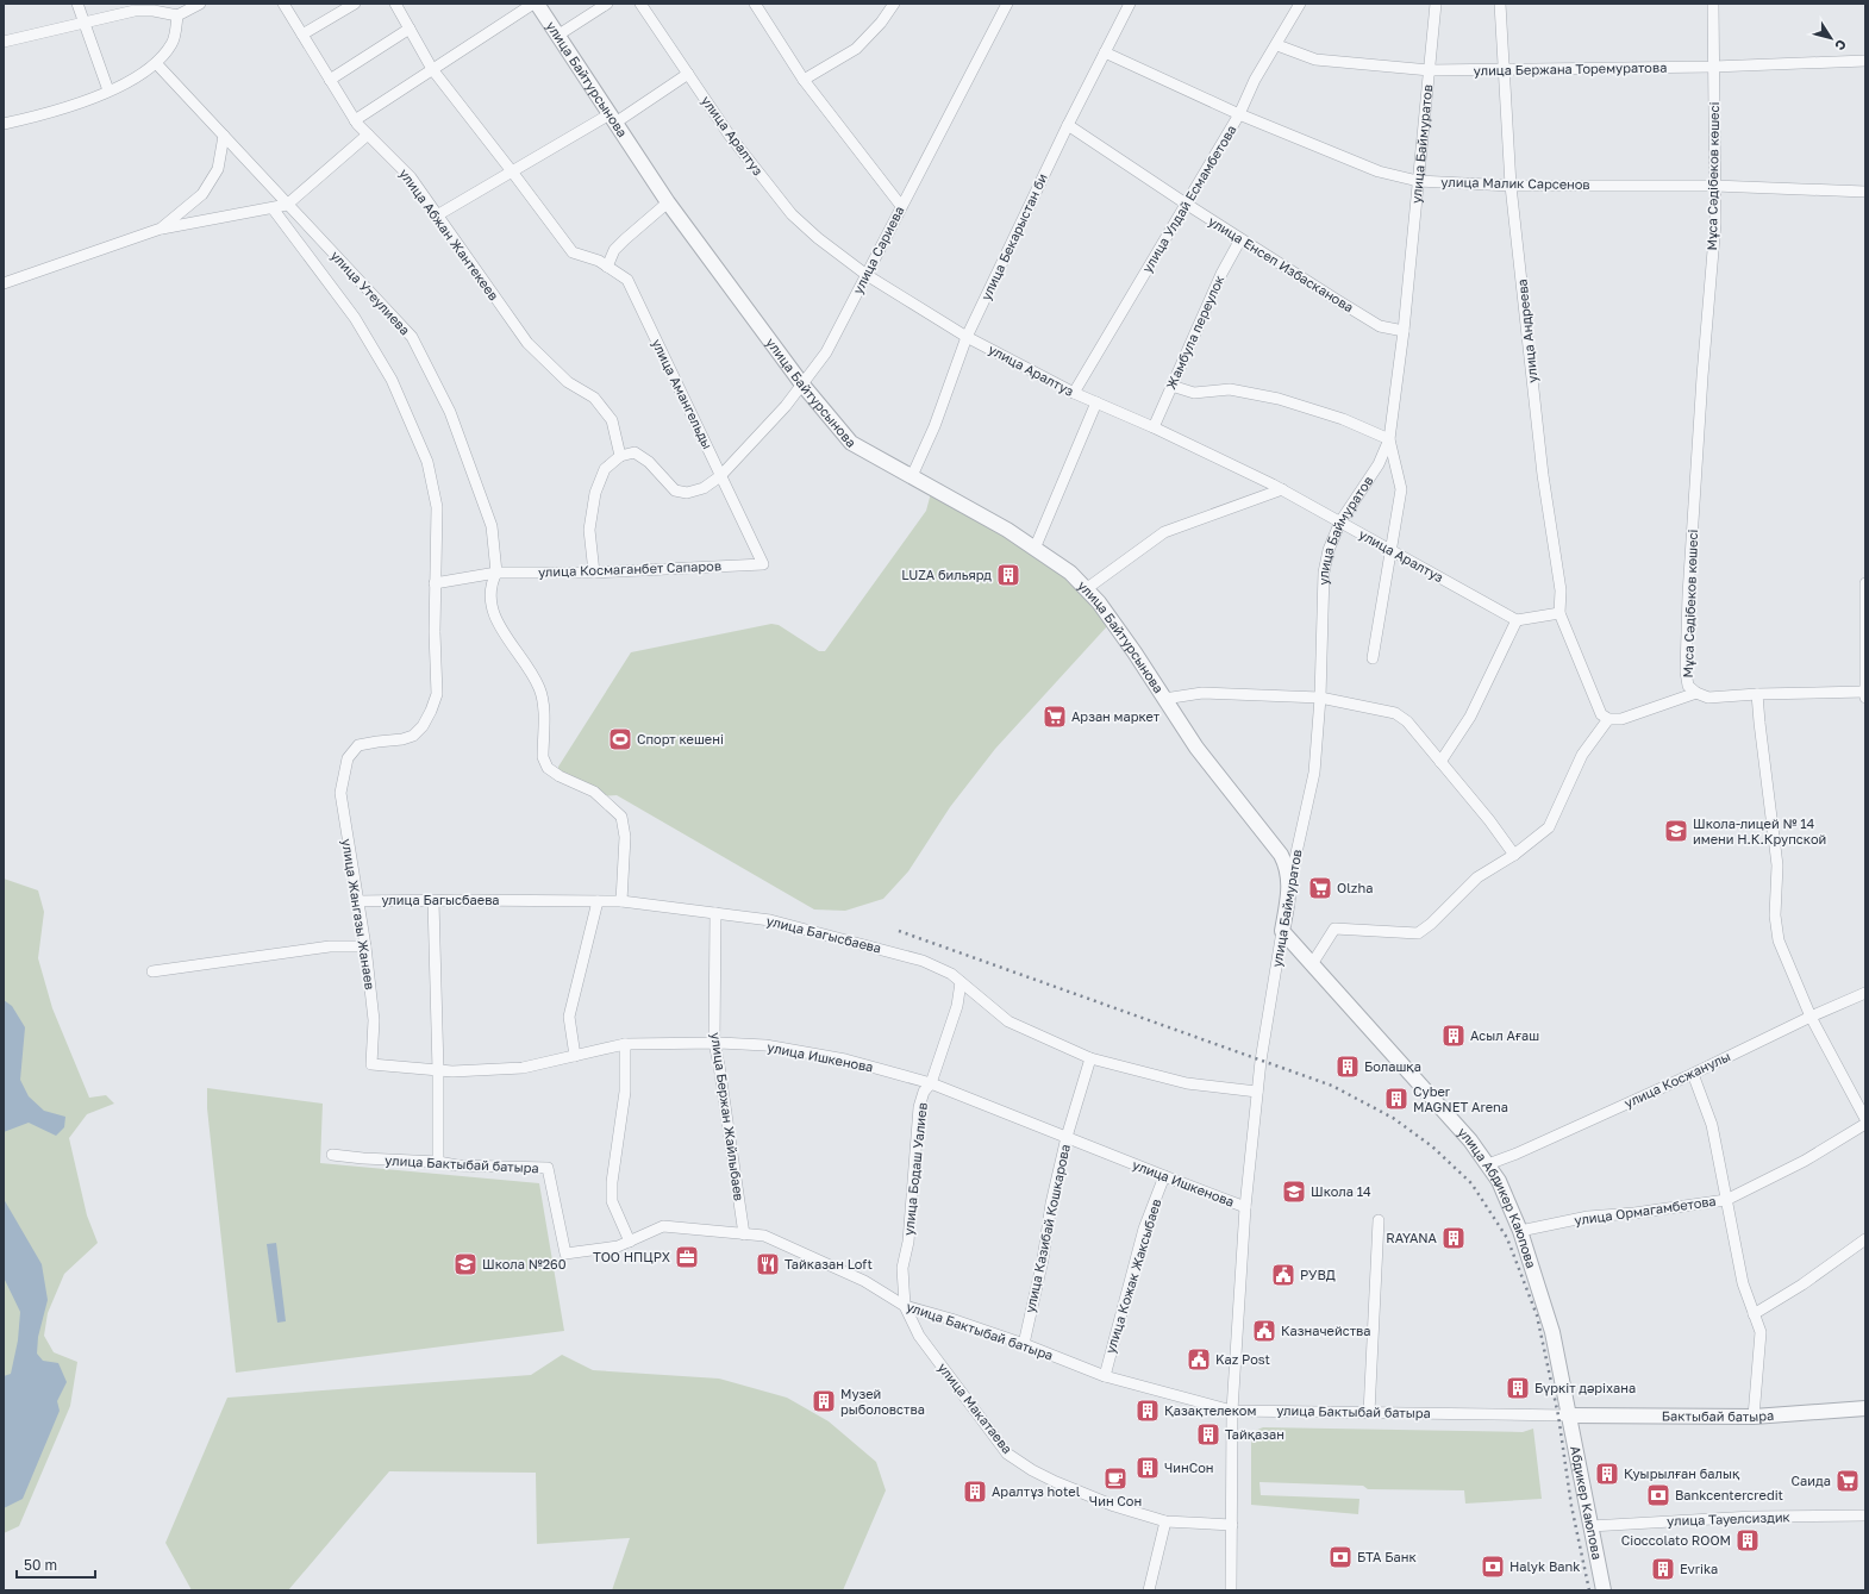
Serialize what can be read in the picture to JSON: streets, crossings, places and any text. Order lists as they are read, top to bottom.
{
  "streets": {
    "street": [
      "улица Бержана Торемуратова",
      "улица Байтурсынова",
      "улица Аралтуз",
      "улица Баймуратов",
      "Мұса Сәдібеков көшесі",
      "улица Малик Сарсенов",
      "улица Улдай Есмамбетова",
      "улица Абжан Жантекеев",
      "улица Бекарыстан би",
      "улица Сариева",
      "улица Енсеп Избасканова",
      "улица Утеулиева",
      "улица Андреева",
      "Жамбула переулок",
      "улица Амангельды",
      "улица Космаганбет Сапаров",
      "улица Багысбаева",
      "улица Жангазы Жанаев",
      "улица Ишкенова",
      "улица Косжанулы",
      "улица Бержан Жайлыбаев",
      "улица Бактыбай батыра",
      "улица Бодаш Уалиев",
      "улица Абдикер Каюпова",
      "улица Ормагамбетова",
      "улица Казибай Кошкарова",
      "улица Кожак Жаксыбаев",
      "улица Макатаева",
      "Бактыбай батыра",
      "Абдикер Каюпова",
      "улица Тауелсиздик"
    ]
  },
  "crossings": [
    ["улица Бержана Торемуратова", "улица Баймуратов"],
    ["улица Бержана Торемуратова", "Мұса Сәдібеков көшесі"],
    ["улица Бержана Торемуратова", "улица Улдай Есмамбетова"],
    ["улица Бержана Торемуратова", "улица Андреева"],
    ["улица Байтурсынова", "улица Баймуратов"],
    ["улица Байтурсынова", "улица Бекарыстан би"],
    ["улица Байтурсынова", "улица Сариева"],
    ["улица Аралтуз", "улица Баймуратов"],
    ["улица Аралтуз", "улица Улдай Есмамбетова"],
    ["улица Аралтуз", "улица Бекарыстан би"],
    ["улица Аралтуз", "улица Сариева"],
    ["улица Аралтуз", "Жамбула переулок"],
    ["улица Баймуратов", "улица Малик Сарсенов"],
    ["улица Баймуратов", "улица Енсеп Избасканова"],
    ["улица Баймуратов", "улица Багысбаева"],
    ["улица Баймуратов", "улица Ишкенова"],
    ["улица Баймуратов", "улица Бактыбай батыра"],
    ["улица Баймуратов", "улица Абдикер Каюпова"],
    ["улица Баймуратов", "улица Макатаева"],
    ["Мұса Сәдібеков көшесі", "улица Малик Сарсенов"],
    ["улица Малик Сарсенов", "улица Улдай Есмамбетова"],
    ["улица Малик Сарсенов", "улица Бекарыстан би"],
    ["улица Малик Сарсенов", "улица Андреева"],
    ["улица Улдай Есмамбетова", "улица Енсеп Избасканова"],
    ["улица Абжан Жантекеев", "улица Сариева"],
    ["улица Бекарыстан би", "улица Енсеп Избасканова"],
    ["улица Сариева", "улица Амангельды"],
    ["улица Енсеп Избасканова", "Жамбула переулок"],
    ["улица Утеулиева", "улица Космаганбет Сапаров"],
    ["улица Утеулиева", "улица Багысбаева"],
    ["улица Амангельды", "улица Космаганбет Сапаров"],
    ["улица Космаганбет Сапаров", "улица Жангазы Жанаев"],
    ["улица Багысбаева", "улица Жангазы Жанаев"],
    ["улица Багысбаева", "улица Бержан Жайлыбаев"],
    ["улица Багысбаева", "улица Бодаш Уалиев"],
    ["улица Багысбаева", "улица Казибай Кошкарова"],
    ["улица Жангазы Жанаев", "улица Ишкенова"],
    ["улица Ишкенова", "улица Бержан Жайлыбаев"],
    ["улица Ишкенова", "улица Бодаш Уалиев"],
    ["улица Ишкенова", "улица Казибай Кошкарова"],
    ["улица Ишкенова", "улица Кожак Жаксыбаев"],
    ["улица Косжанулы", "улица Абдикер Каюпова"],
    ["улица Бержан Жайлыбаев", "улица Бактыбай батыра"],
    ["улица Бактыбай батыра", "улица Бодаш Уалиев"],
    ["улица Бактыбай батыра", "улица Абдикер Каюпова"],
    ["улица Бактыбай батыра", "улица Казибай Кошкарова"],
    ["улица Бактыбай батыра", "улица Кожак Жаксыбаев"],
    ["улица Бактыбай батыра", "улица Макатаева"],
    ["улица Бактыбай батыра", "Бактыбай батыра"],
    ["улица Бактыбай батыра", "Абдикер Каюпова"],
    ["улица Бодаш Уалиев", "улица Макатаева"],
    ["улица Абдикер Каюпова", "улица Ормагамбетова"],
    ["улица Абдикер Каюпова", "Бактыбай батыра"],
    ["улица Абдикер Каюпова", "Абдикер Каюпова"],
    ["Бактыбай батыра", "Абдикер Каюпова"],
    ["Абдикер Каюпова", "улица Тауелсиздик"]
  ],
  "places": {
    "building": [
      "LUZA бильярд",
      "Асыл Ағаш",
      "Болашқа",
      "Cyber MAGNET Arena",
      "RAYANA",
      "Бүркіт дәріхана",
      "Музей рыболовства",
      "Қазақтелеком",
      "Тайқазан",
      "ЧинСон",
      "Қуырылған балық",
      "Аралтұз hotel",
      "Cioccolato ROOM",
      "Evrika"
    ],
    "supermarket": ["Арзан маркет", "Olzha", "Саида"],
    "sports": ["Спорт кешені"],
    "school or university": ["Школа-лицей № 14 имени Н.К.Крупской", "Школа 14", "Школа №260"],
    "office": ["ТОО НПЦРХ"],
    "restaurant": ["Тайказан Loft"],
    "public building": ["РУВД", "Казначейства", "Kaz Post"],
    "cafe": ["Чин Сон"],
    "bank": ["Bankcentercredit", "БТА Банк", "Halyk Bank"]
  },
  "scale_bar": "50 m",
  "north": "bottom right"
}
